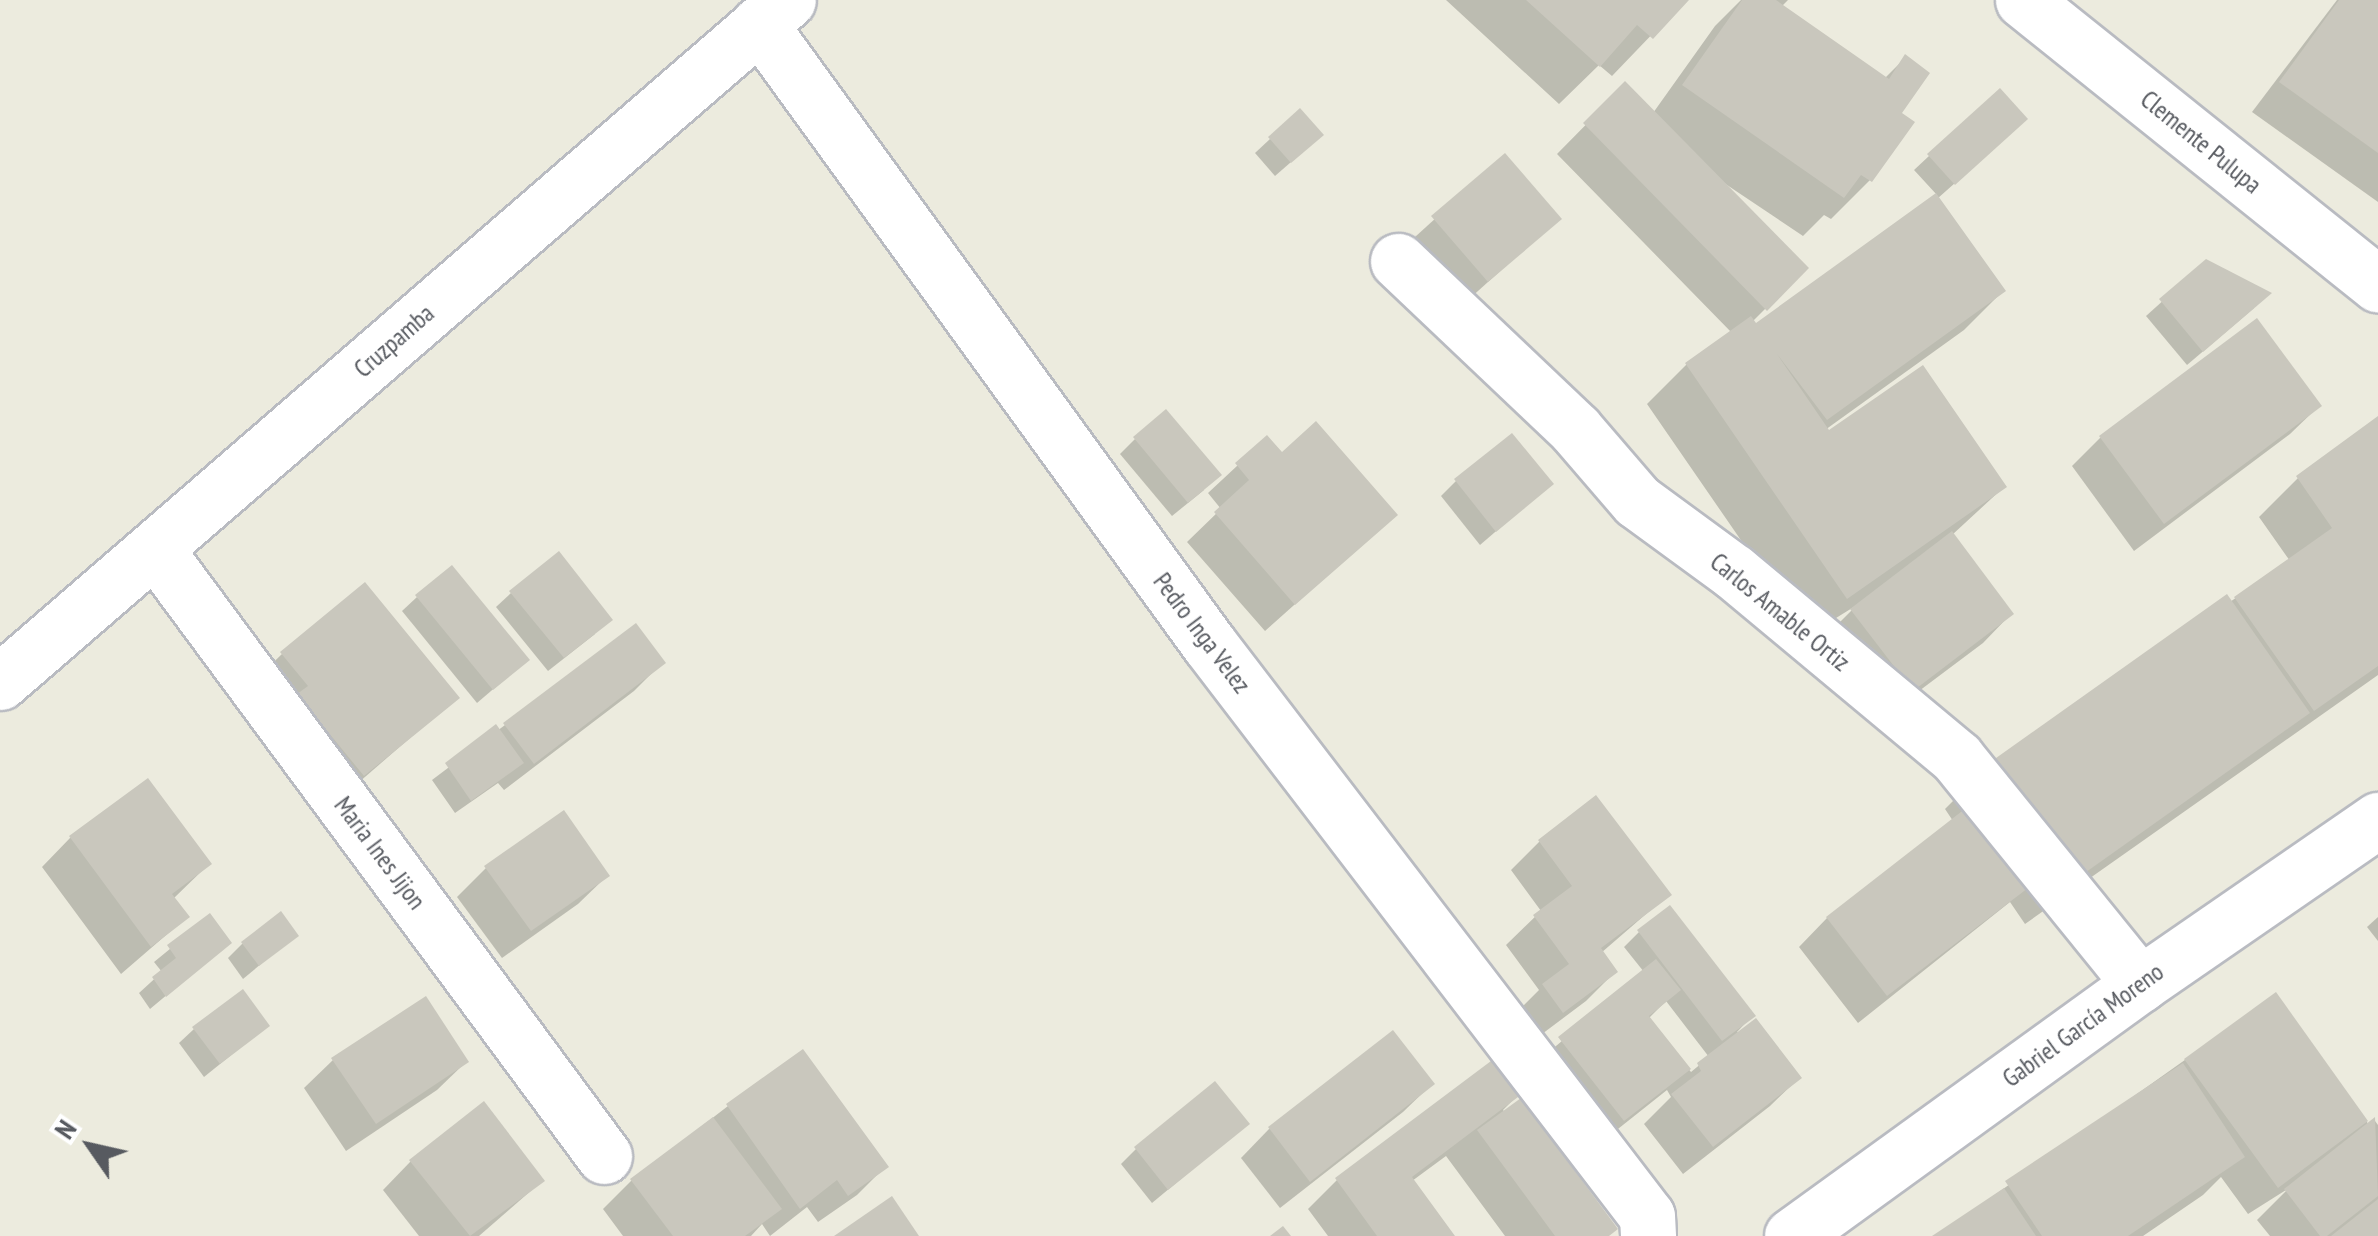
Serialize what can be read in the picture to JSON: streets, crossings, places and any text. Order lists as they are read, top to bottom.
{
  "streets": {
    "street": [
      "Clemente Pulupa",
      "Cruzpamba",
      "Carlos Amable Ortiz",
      "Pedro Inga Velez",
      "Maria Ines Jijon",
      "Gabriel García Moreno"
    ]
  },
  "crossings": [
    ["Cruzpamba", "Pedro Inga Velez"],
    ["Cruzpamba", "Maria Ines Jijon"],
    ["Carlos Amable Ortiz", "Gabriel García Moreno"]
  ],
  "north": "top left"
}
